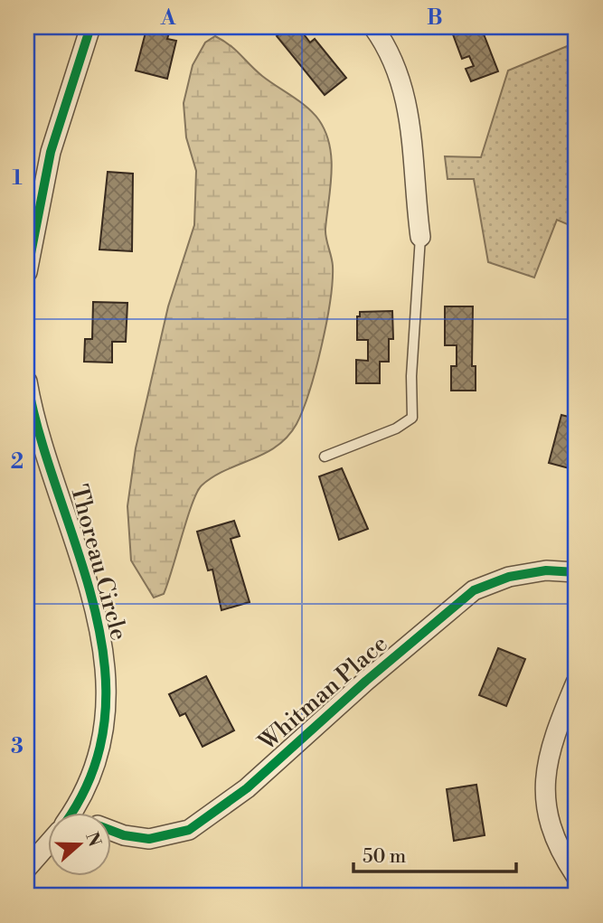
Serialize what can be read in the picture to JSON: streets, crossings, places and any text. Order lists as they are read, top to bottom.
{
  "streets": {
    "street": ["Thoreau Circle", "Whitman Place"]
  },
  "scale_bar": "50 m",
  "north": "right",
  "grid": {
    "columns": ["A", "B"],
    "rows": ["1", "2", "3"]
  }
}
